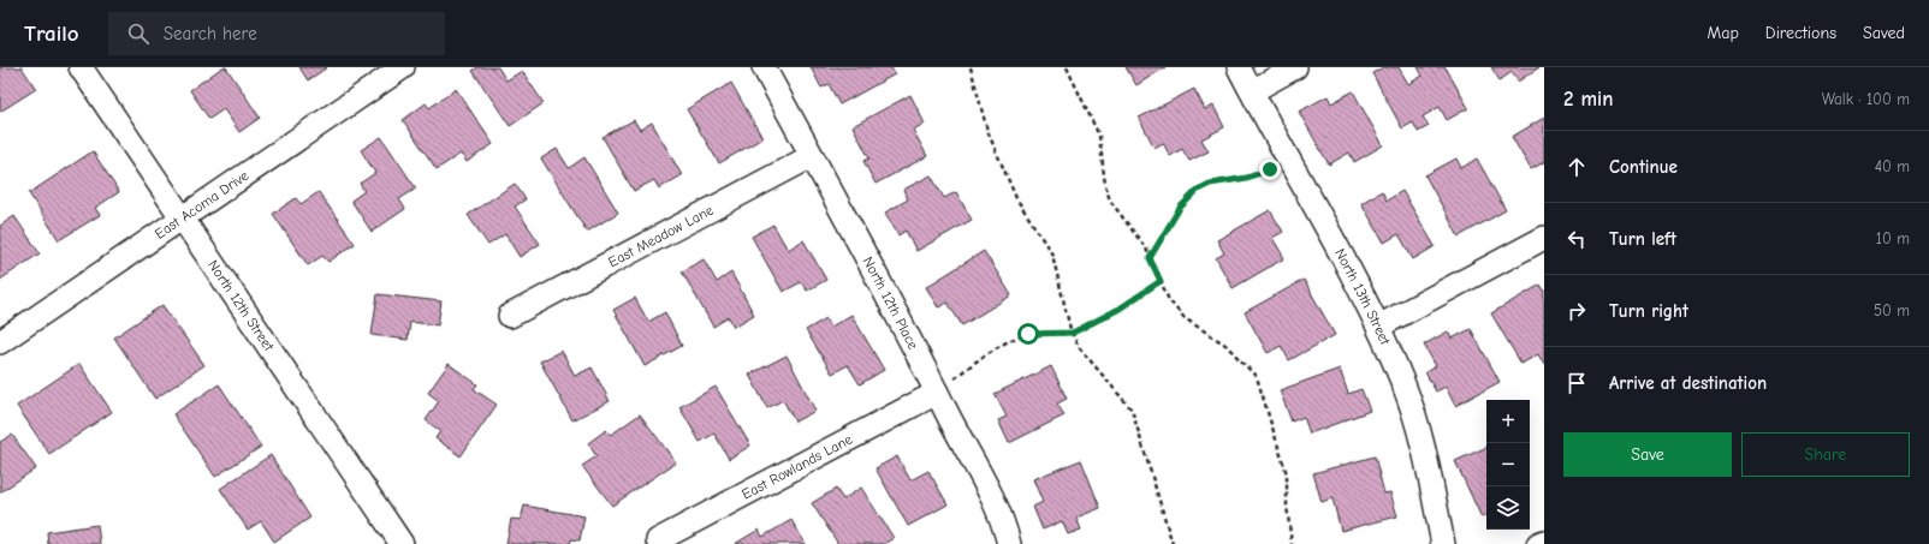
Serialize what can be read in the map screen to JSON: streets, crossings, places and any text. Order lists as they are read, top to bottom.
{
  "streets": {
    "street": [
      "East Acoma Drive",
      "East Meadow Lane",
      "North 13th Street",
      "North 12th Place",
      "North 12th Street",
      "East Rowlands Lane"
    ]
  },
  "crossings": [
    ["East Acoma Drive", "North 12th Street"],
    ["East Meadow Lane", "North 12th Place"],
    ["North 12th Place", "East Rowlands Lane"]
  ],
  "page": {
    "header": "Trailo",
    "search": "Search here",
    "nav": ["Map", "Directions", "Saved"],
    "heading": ["2 min", "Walk · 100 m"],
    "list": [
      ["Continue", "40 m"],
      ["Turn left", "10 m"],
      ["Turn right", "50 m"],
      "Arrive at destination"
    ],
    "map_buttons": ["+", "−"],
    "buttons": ["Save", "Share"]
  }
}
